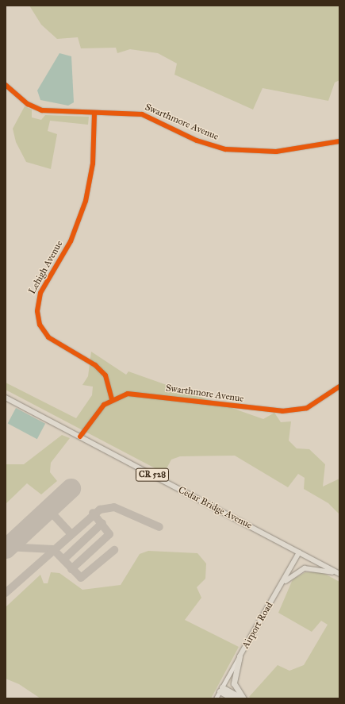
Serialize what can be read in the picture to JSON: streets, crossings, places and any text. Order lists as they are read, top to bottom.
{
  "streets": {
    "main road": ["CR 528", "Cedar Bridge Avenue", "Airport Road"],
    "street": ["Swarthmore Avenue", "Lehigh Avenue"]
  },
  "crossings": [
    ["Swarthmore Avenue", "Lehigh Avenue"],
    ["Swarthmore Avenue", "Cedar Bridge Avenue"],
    ["Cedar Bridge Avenue", "Airport Road"]
  ]
}
